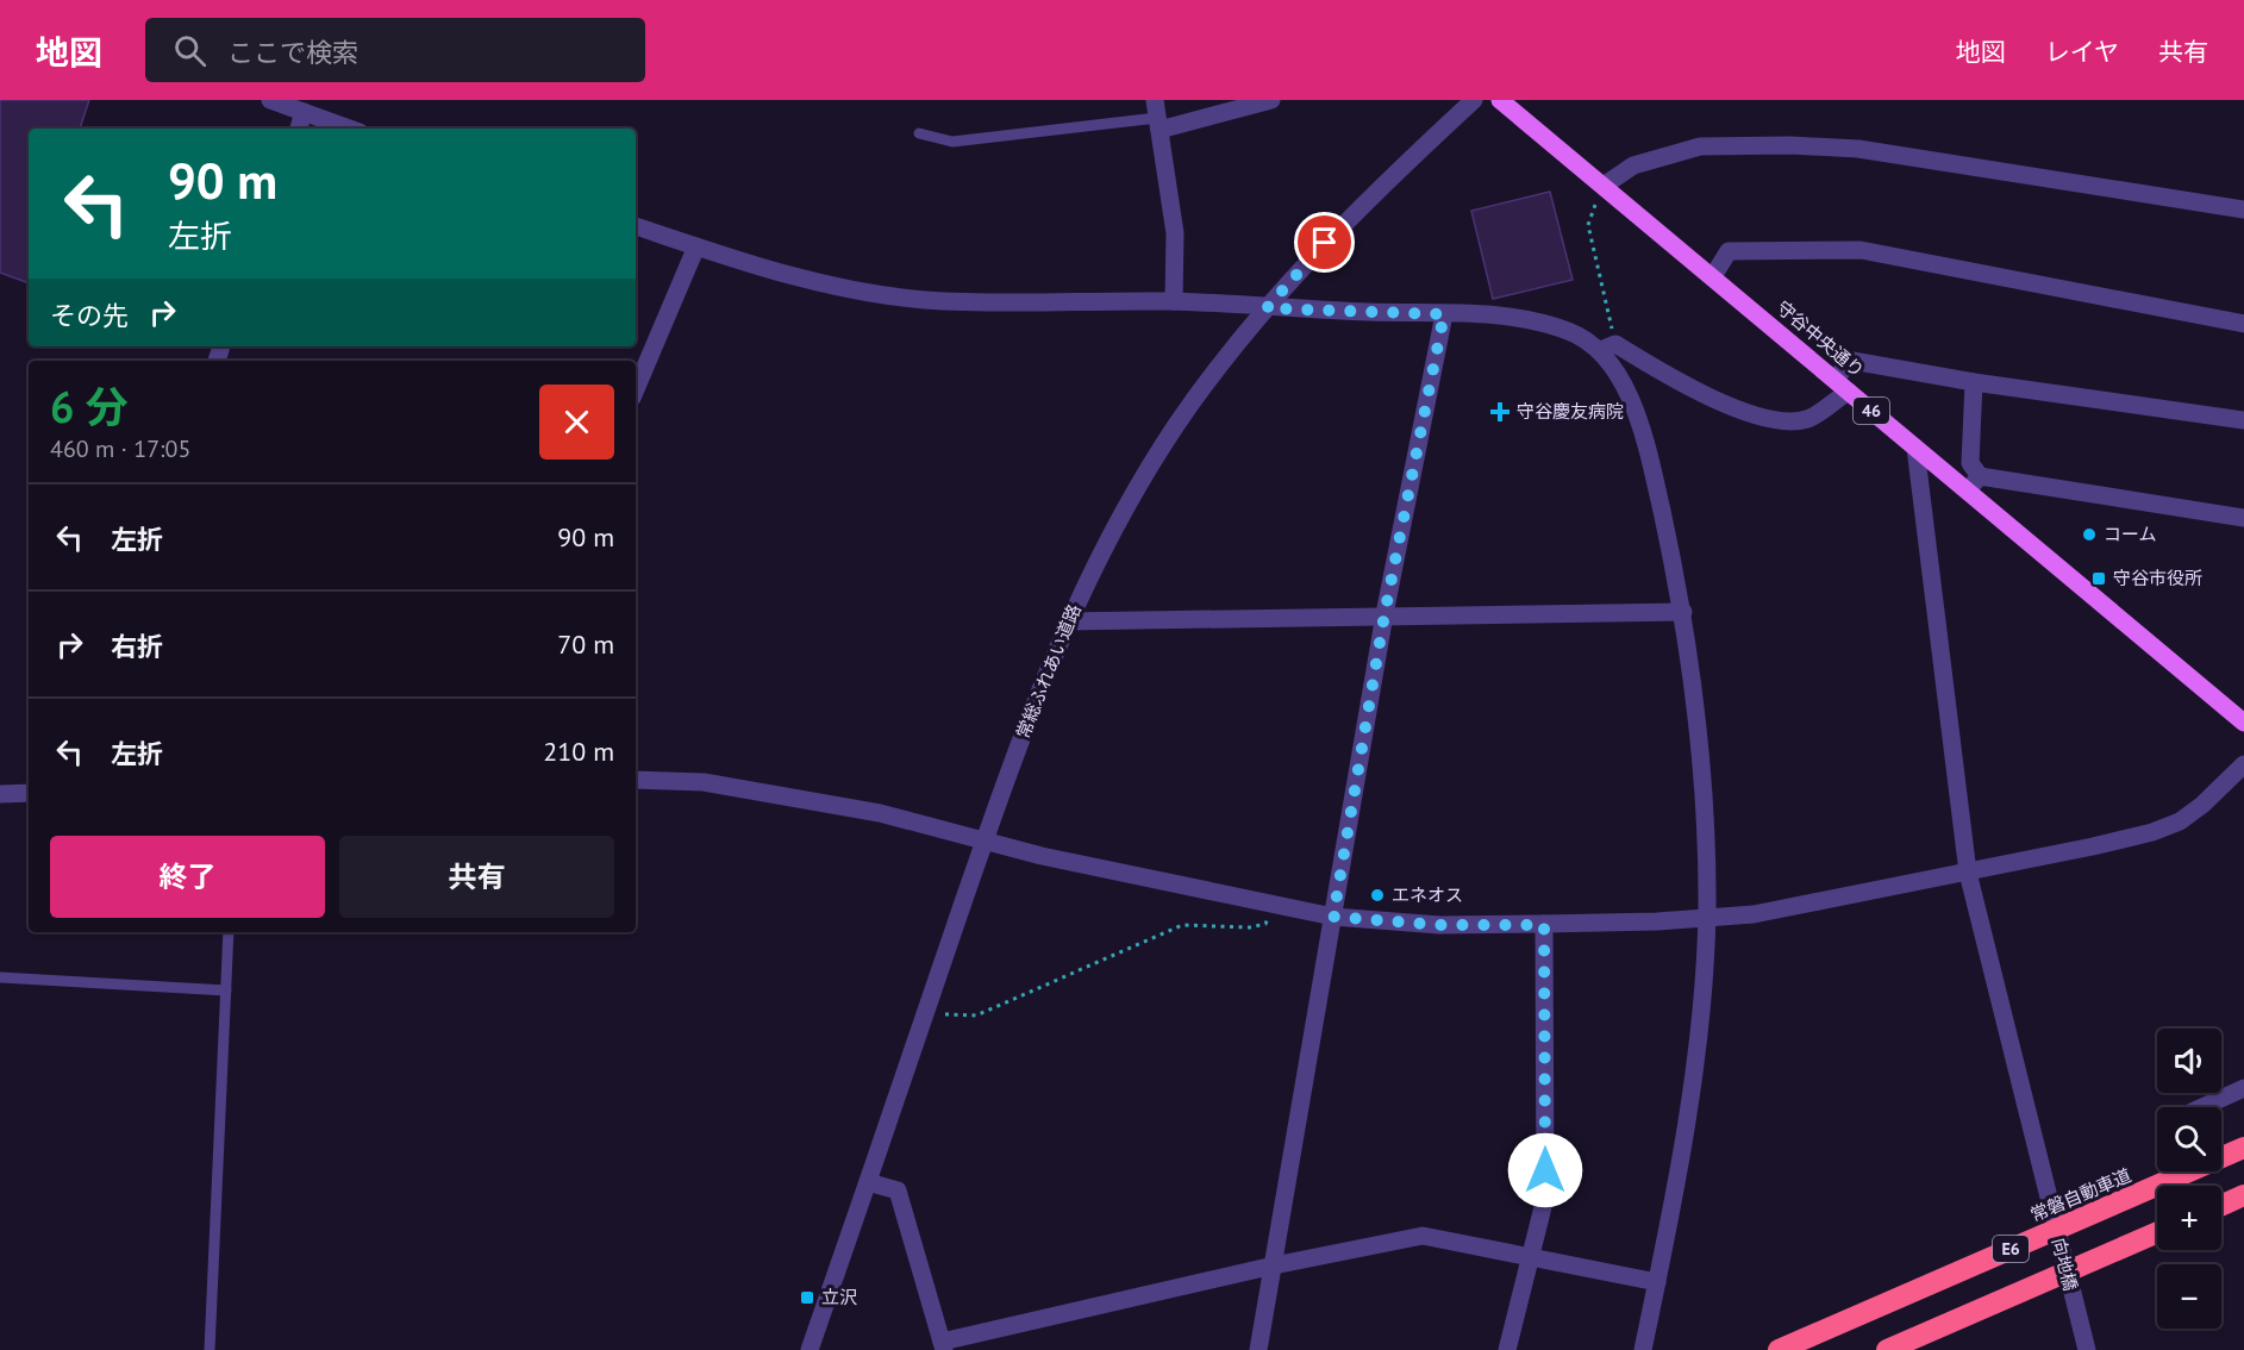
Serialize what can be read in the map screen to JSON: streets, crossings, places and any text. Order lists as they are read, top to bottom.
{
  "streets": {
    "highway": ["常磐自動車道", "E6"],
    "main road": ["守谷中央通り", "46"],
    "street": ["常総ふれあい道路", "向地橋"]
  },
  "crossings": [
    ["守谷中央通り", "向地橋"]
  ],
  "places": {
    "health": ["守谷慶友病院"],
    "other": ["コーム", "エネオス"],
    "transit": ["守谷市役所", "立沢"]
  },
  "page": {
    "header": "地図",
    "search": "ここで検索",
    "nav": ["地図", "レイヤ", "共有"],
    "turn": ["90 m", "左折"],
    "then": "その先",
    "heading": ["6 分", "460 m · 17:05"],
    "list": [
      {
        "name": "左折",
        "value": "90 m"
      },
      {
        "name": "右折",
        "value": "70 m"
      },
      {
        "name": "左折",
        "value": "210 m"
      }
    ],
    "buttons": ["終了", "共有"],
    "map_buttons": ["+", "−"]
  }
}
